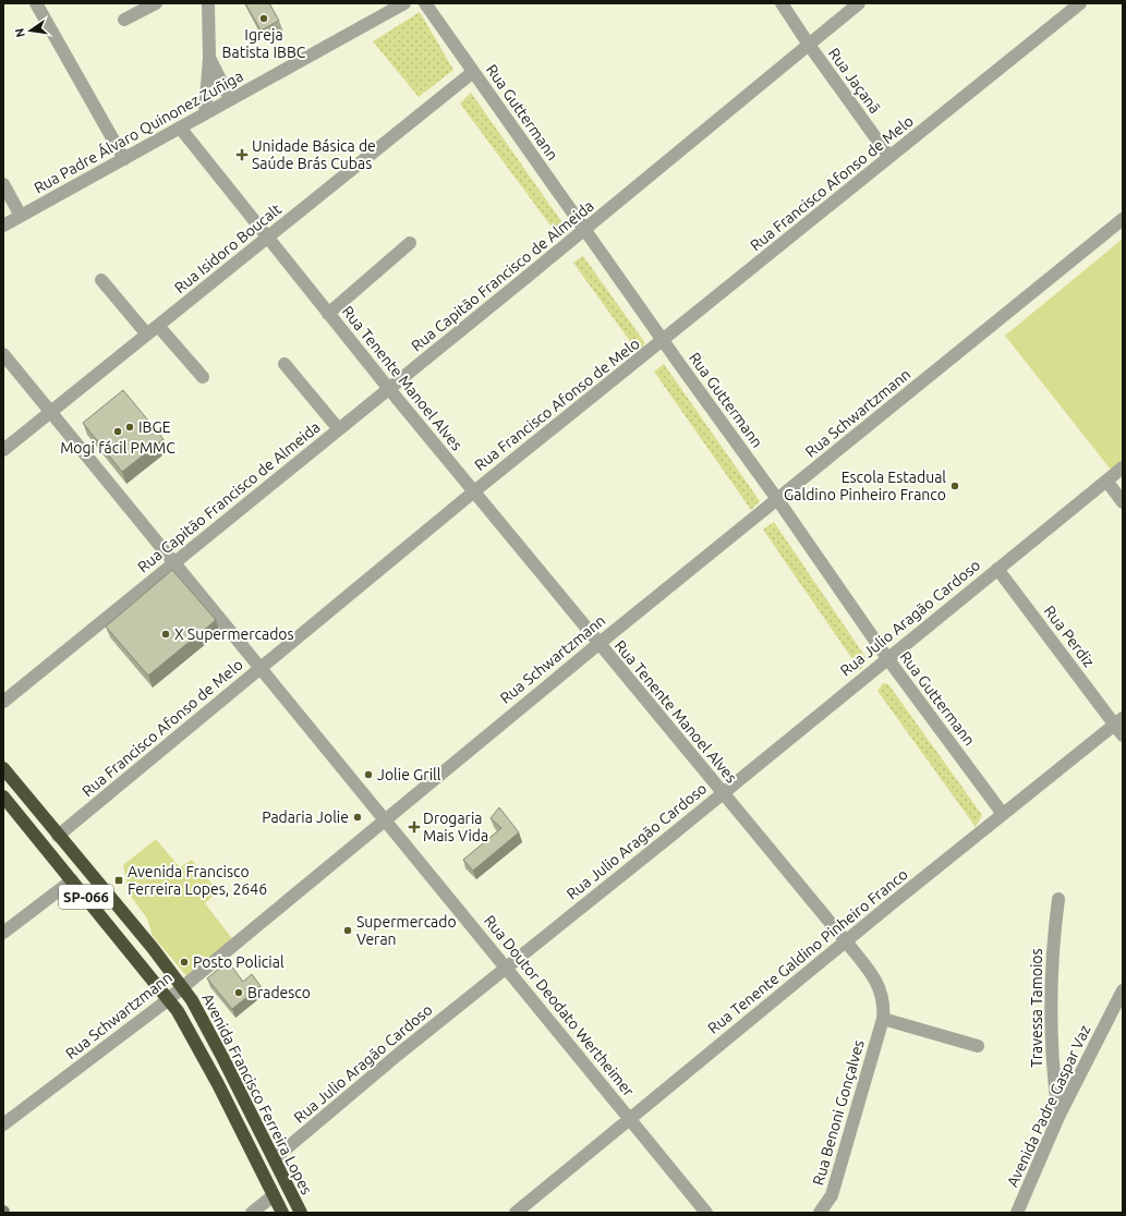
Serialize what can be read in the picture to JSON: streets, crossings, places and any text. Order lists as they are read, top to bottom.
{
  "streets": {
    "highway": ["SP-066", "Avenida Francisco Ferreira Lopes"],
    "street": [
      "Rua Jaçanã",
      "Rua Guttermann",
      "Rua Padre Álvaro Quinonez Zuñiga",
      "Rua Francisco Afonso de Melo",
      "Rua Isidoro Boucalt",
      "Rua Capitão Francisco de Almeida",
      "Rua Tenente Manoel Alves",
      "Rua Schwartzmann",
      "Rua Julio Aragão Cardoso",
      "Rua Perdiz",
      "Rua Tenente Galdino Pinheiro Franco",
      "Rua Doutor Deodato Wertheimer",
      "Travessa Tamoios",
      "Avenida Padre Gaspar Vaz",
      "Rua Benoni Gonçalves"
    ]
  },
  "crossings": [
    ["Rua Jaçanã", "Rua Francisco Afonso de Melo"],
    ["Rua Jaçanã", "Rua Capitão Francisco de Almeida"],
    ["Rua Guttermann", "Rua Francisco Afonso de Melo"],
    ["Rua Guttermann", "Rua Isidoro Boucalt"],
    ["Rua Guttermann", "Rua Capitão Francisco de Almeida"],
    ["Rua Guttermann", "Rua Schwartzmann"],
    ["Rua Guttermann", "Rua Julio Aragão Cardoso"],
    ["Rua Guttermann", "Rua Tenente Galdino Pinheiro Franco"],
    ["Rua Padre Álvaro Quinonez Zuñiga", "Rua Tenente Manoel Alves"],
    ["Rua Francisco Afonso de Melo", "Rua Tenente Manoel Alves"],
    ["Rua Francisco Afonso de Melo", "Rua Doutor Deodato Wertheimer"],
    ["Rua Francisco Afonso de Melo", "Avenida Francisco Ferreira Lopes"],
    ["Rua Isidoro Boucalt", "Rua Tenente Manoel Alves"],
    ["Rua Isidoro Boucalt", "Rua Doutor Deodato Wertheimer"],
    ["Rua Capitão Francisco de Almeida", "Rua Tenente Manoel Alves"],
    ["Rua Capitão Francisco de Almeida", "Rua Doutor Deodato Wertheimer"],
    ["Rua Tenente Manoel Alves", "Rua Schwartzmann"],
    ["Rua Tenente Manoel Alves", "Rua Julio Aragão Cardoso"],
    ["Rua Tenente Manoel Alves", "Rua Tenente Galdino Pinheiro Franco"],
    ["Rua Tenente Manoel Alves", "Rua Benoni Gonçalves"],
    ["Rua Schwartzmann", "Rua Doutor Deodato Wertheimer"],
    ["Rua Schwartzmann", "Avenida Francisco Ferreira Lopes"],
    ["Rua Julio Aragão Cardoso", "Rua Perdiz"],
    ["Rua Julio Aragão Cardoso", "Rua Doutor Deodato Wertheimer"],
    ["Rua Julio Aragão Cardoso", "Avenida Francisco Ferreira Lopes"],
    ["Rua Perdiz", "Rua Tenente Galdino Pinheiro Franco"],
    ["Rua Tenente Galdino Pinheiro Franco", "Rua Doutor Deodato Wertheimer"],
    ["Travessa Tamoios", "Avenida Padre Gaspar Vaz"]
  ],
  "places": {
    "other": [
      "Igreja Batista IBBC",
      "IBGE",
      "Mogi fácil PMMC",
      "Escola Estadual Galdino Pinheiro Franco",
      "X Supermercados",
      "Jolie Grill",
      "Padaria Jolie",
      "Supermercado Veran",
      "Posto Policial",
      "Bradesco"
    ],
    "health": ["Unidade Básica de Saúde Brás Cubas", "Drogaria Mais Vida"],
    "transit": ["Avenida Francisco Ferreira Lopes, 2646"]
  },
  "north": "left"
}
